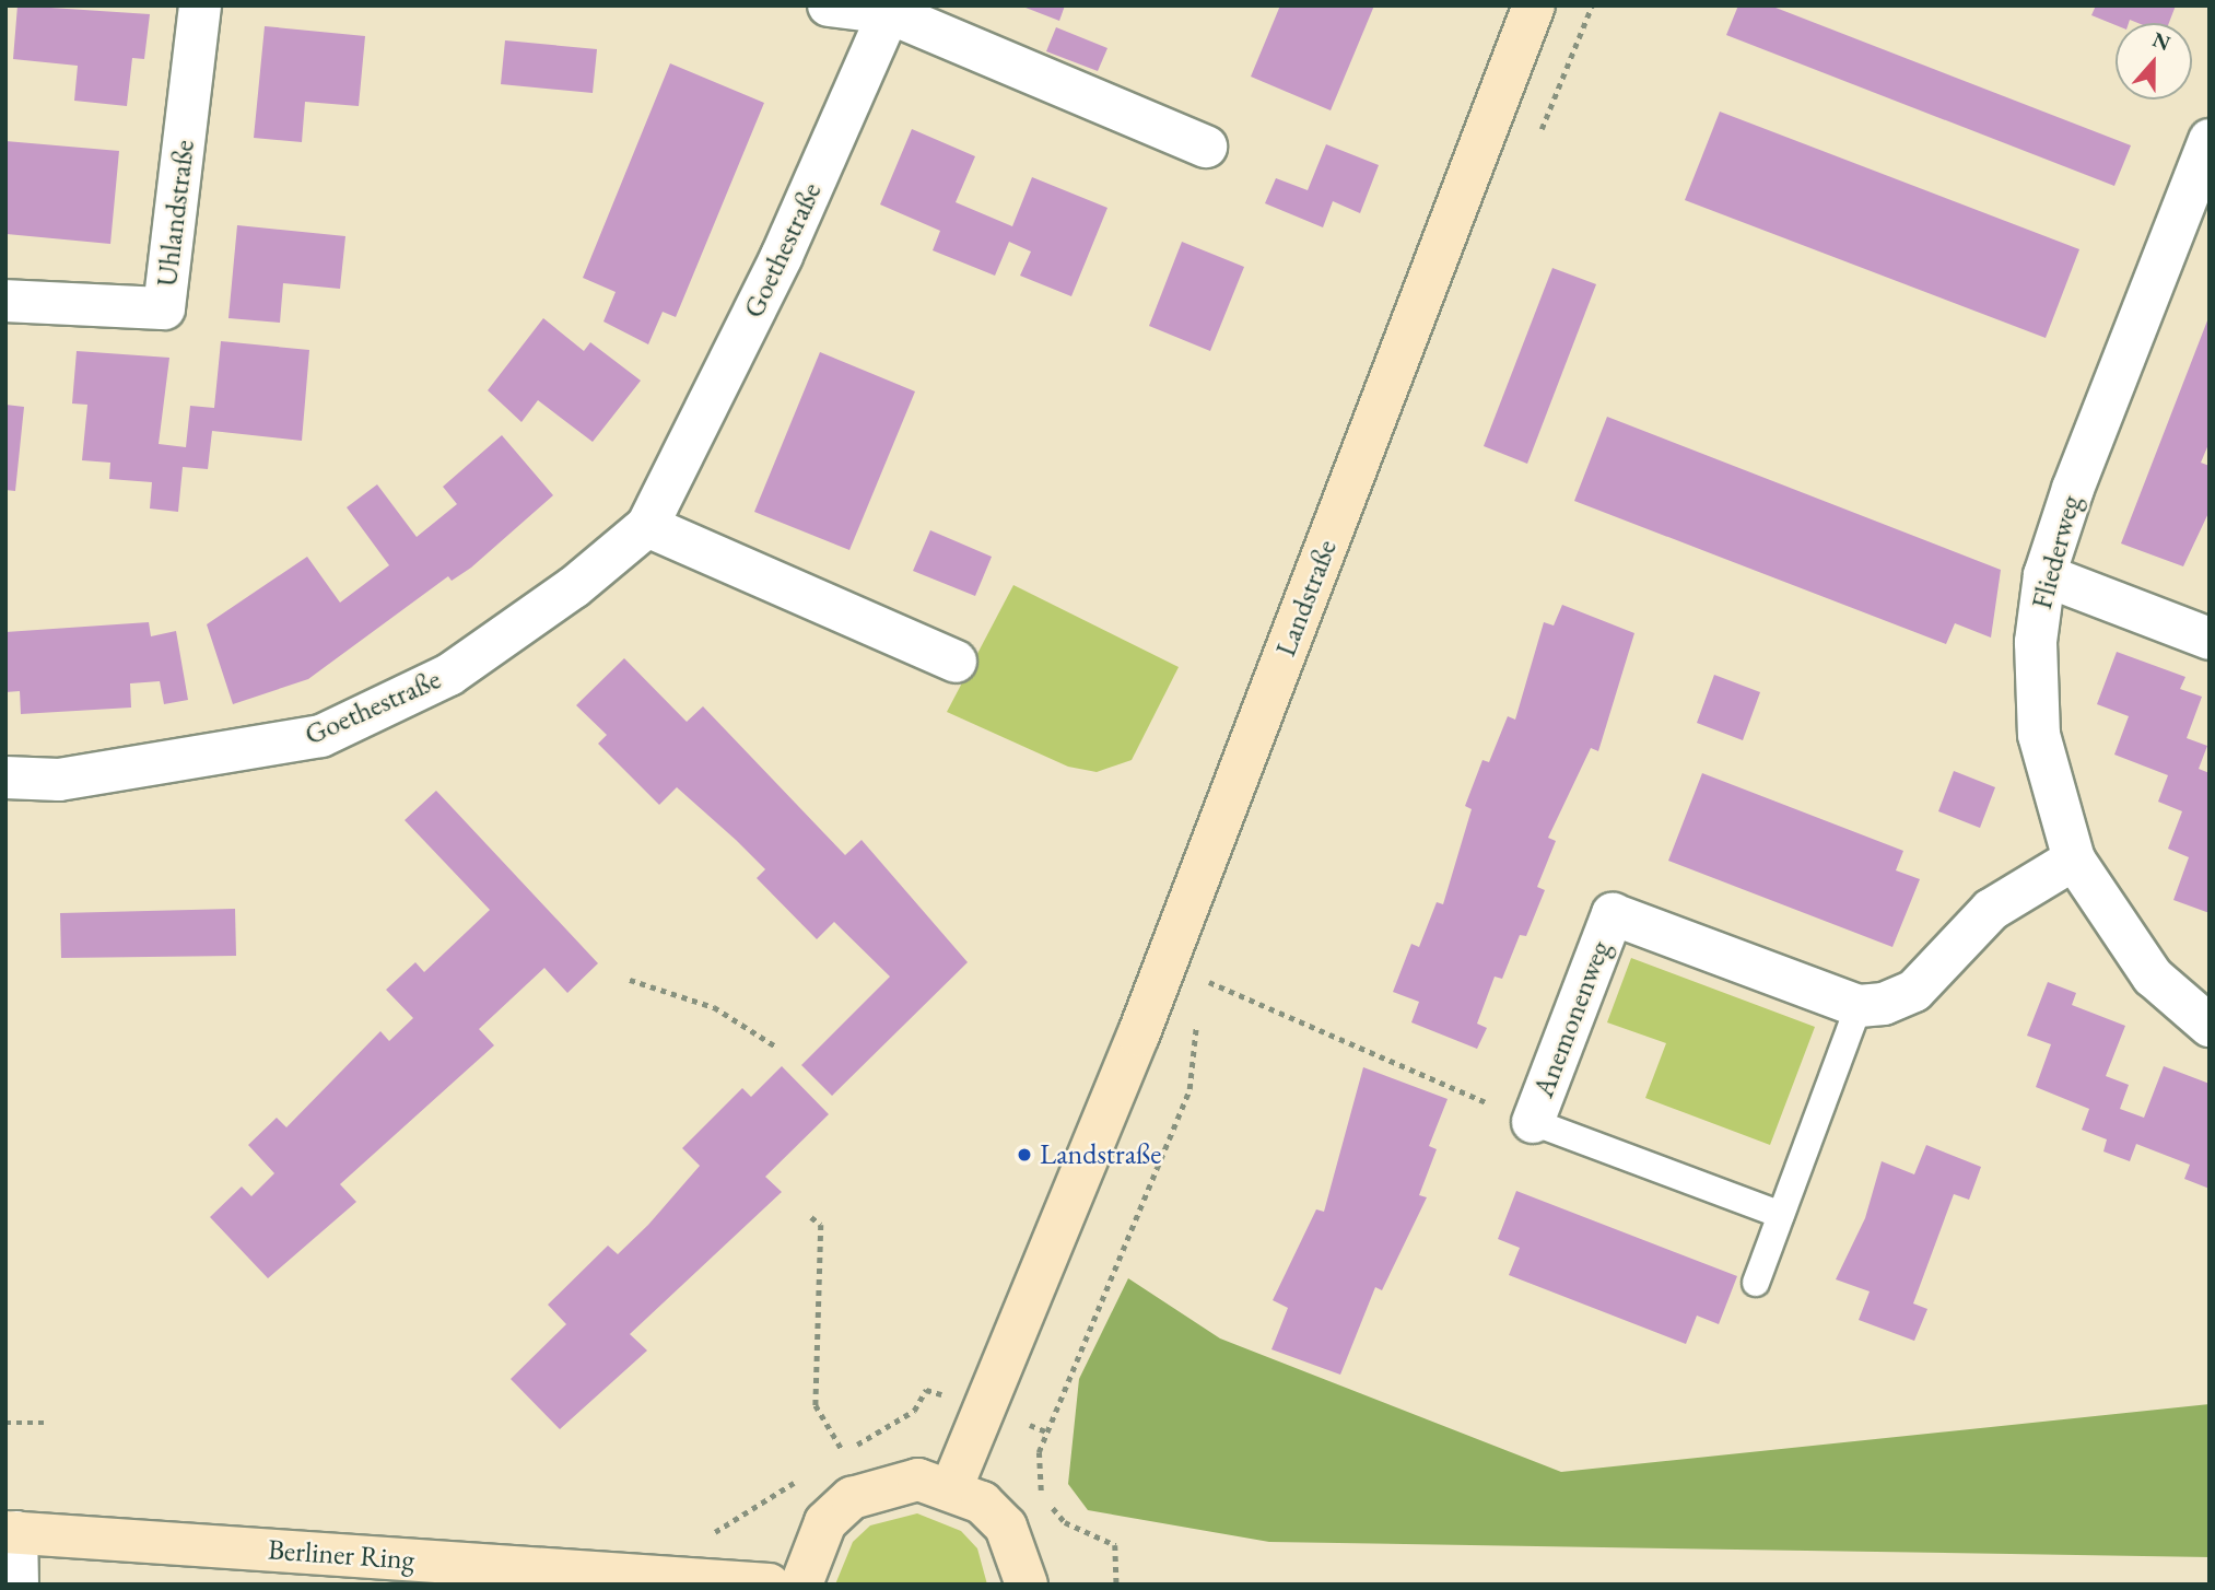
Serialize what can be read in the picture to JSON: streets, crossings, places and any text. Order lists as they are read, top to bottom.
{
  "streets": {
    "street": [
      "Uhlandstraße",
      "Goethestraße",
      "Fliederweg",
      "Landstraße",
      "Anemonenweg",
      "Berliner Ring"
    ]
  },
  "places": ["Landstraße"],
  "north": "top"
}
